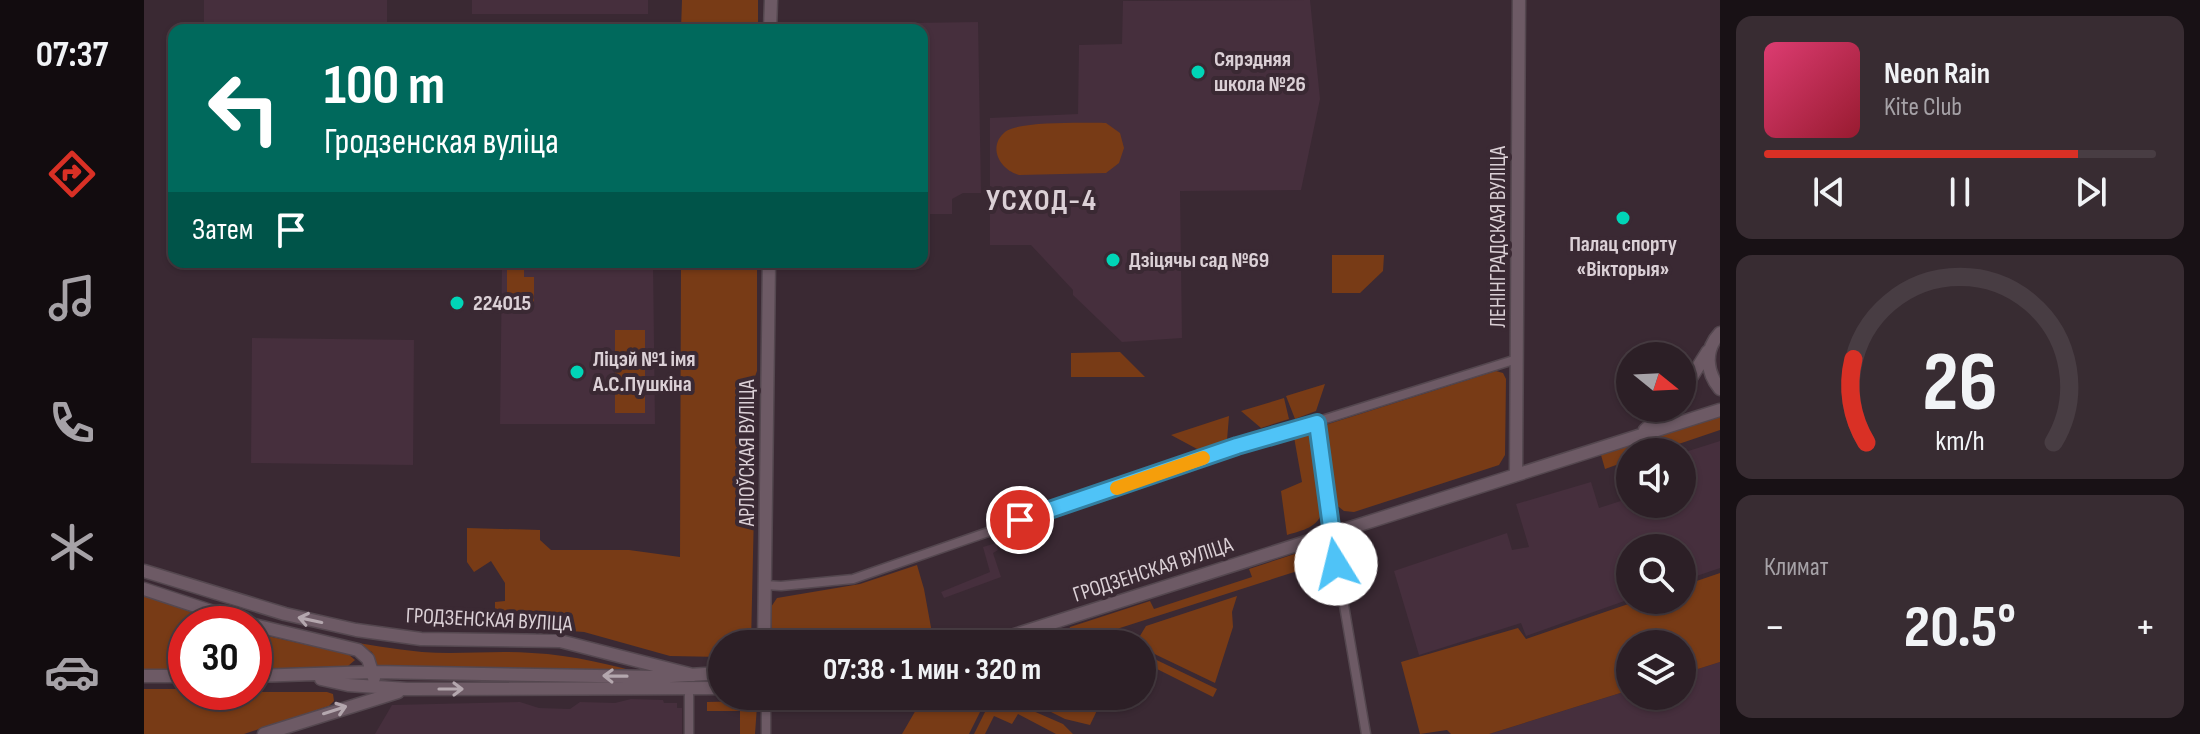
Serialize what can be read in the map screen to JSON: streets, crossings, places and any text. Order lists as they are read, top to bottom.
{
  "streets": {
    "main road": ["ЛЕНІНГРАДСКАЯ ВУЛІЦА", "АРЛОЎСКАЯ ВУЛІЦА", "ГРОДЗЕНСКАЯ ВУЛІЦА"]
  },
  "crossings": [
    ["ЛЕНІНГРАДСКАЯ ВУЛІЦА", "ГРОДЗЕНСКАЯ ВУЛІЦА"]
  ],
  "districts": ["УСХОД-4"],
  "places": [
    "Сярэдняя школа №26",
    "Палац спорту «Вікторыя»",
    "Дзіцячы сад №69",
    "224015",
    "Ліцэй №1 імя А.С.Пушкіна"
  ],
  "north": "right",
  "page": {
    "tabs": "07:37",
    "turn": ["100 m", "Гродзенская вуліца"],
    "song": ["Neon Rain", "Kite Club"],
    "then": "Затем",
    "tile": "Климат",
    "heat": ["−", "20.5°", "+"],
    "limit": "30",
    "trip": "07:38 · 1 мин · 320 m",
    "gauge": ["26", "km/h"]
  }
}
